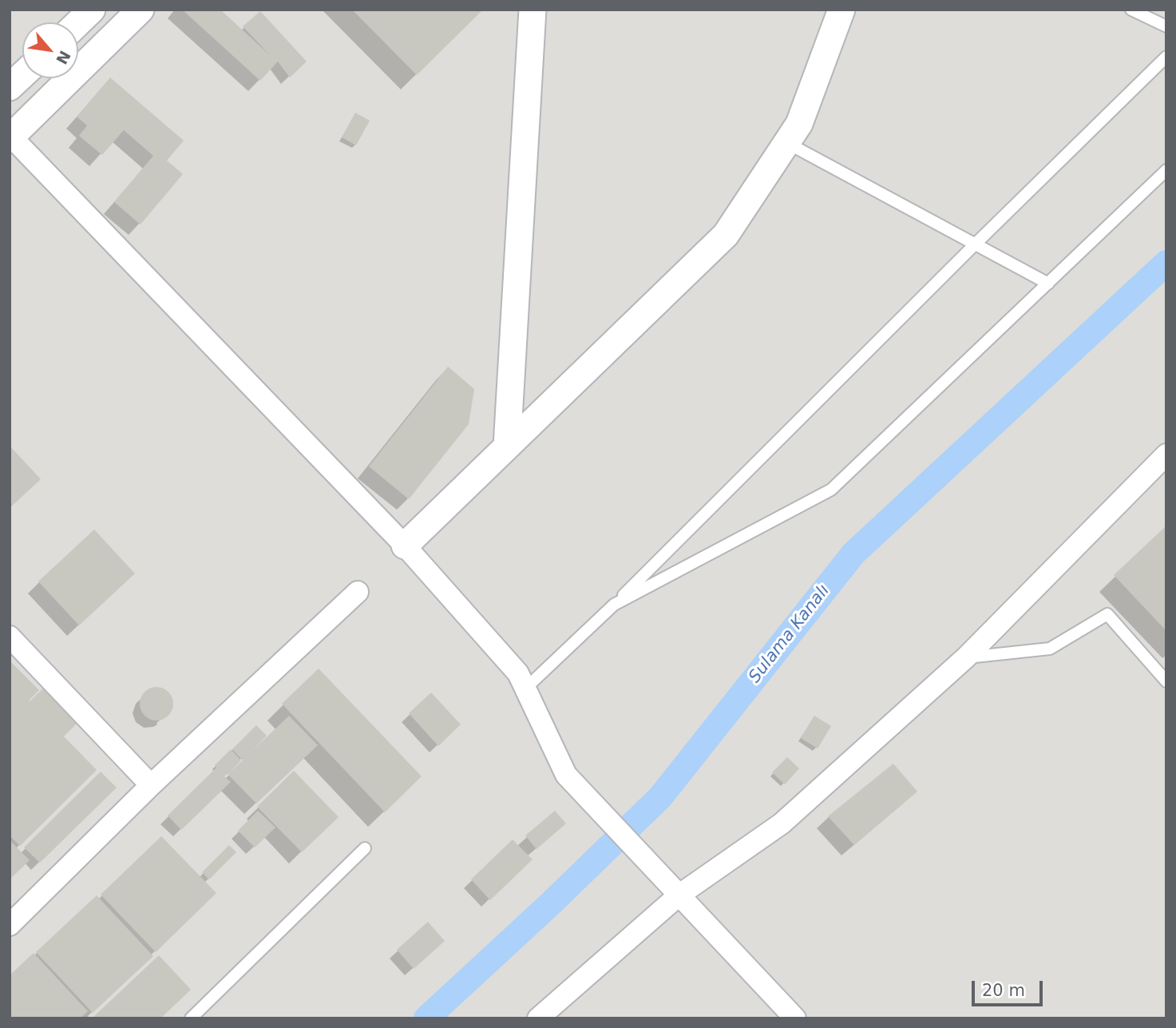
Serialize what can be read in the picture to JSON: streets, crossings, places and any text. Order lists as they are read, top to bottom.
{
  "water": ["Sulama Kanalı"],
  "scale_bar": "20 m",
  "north": "bottom right"
}
